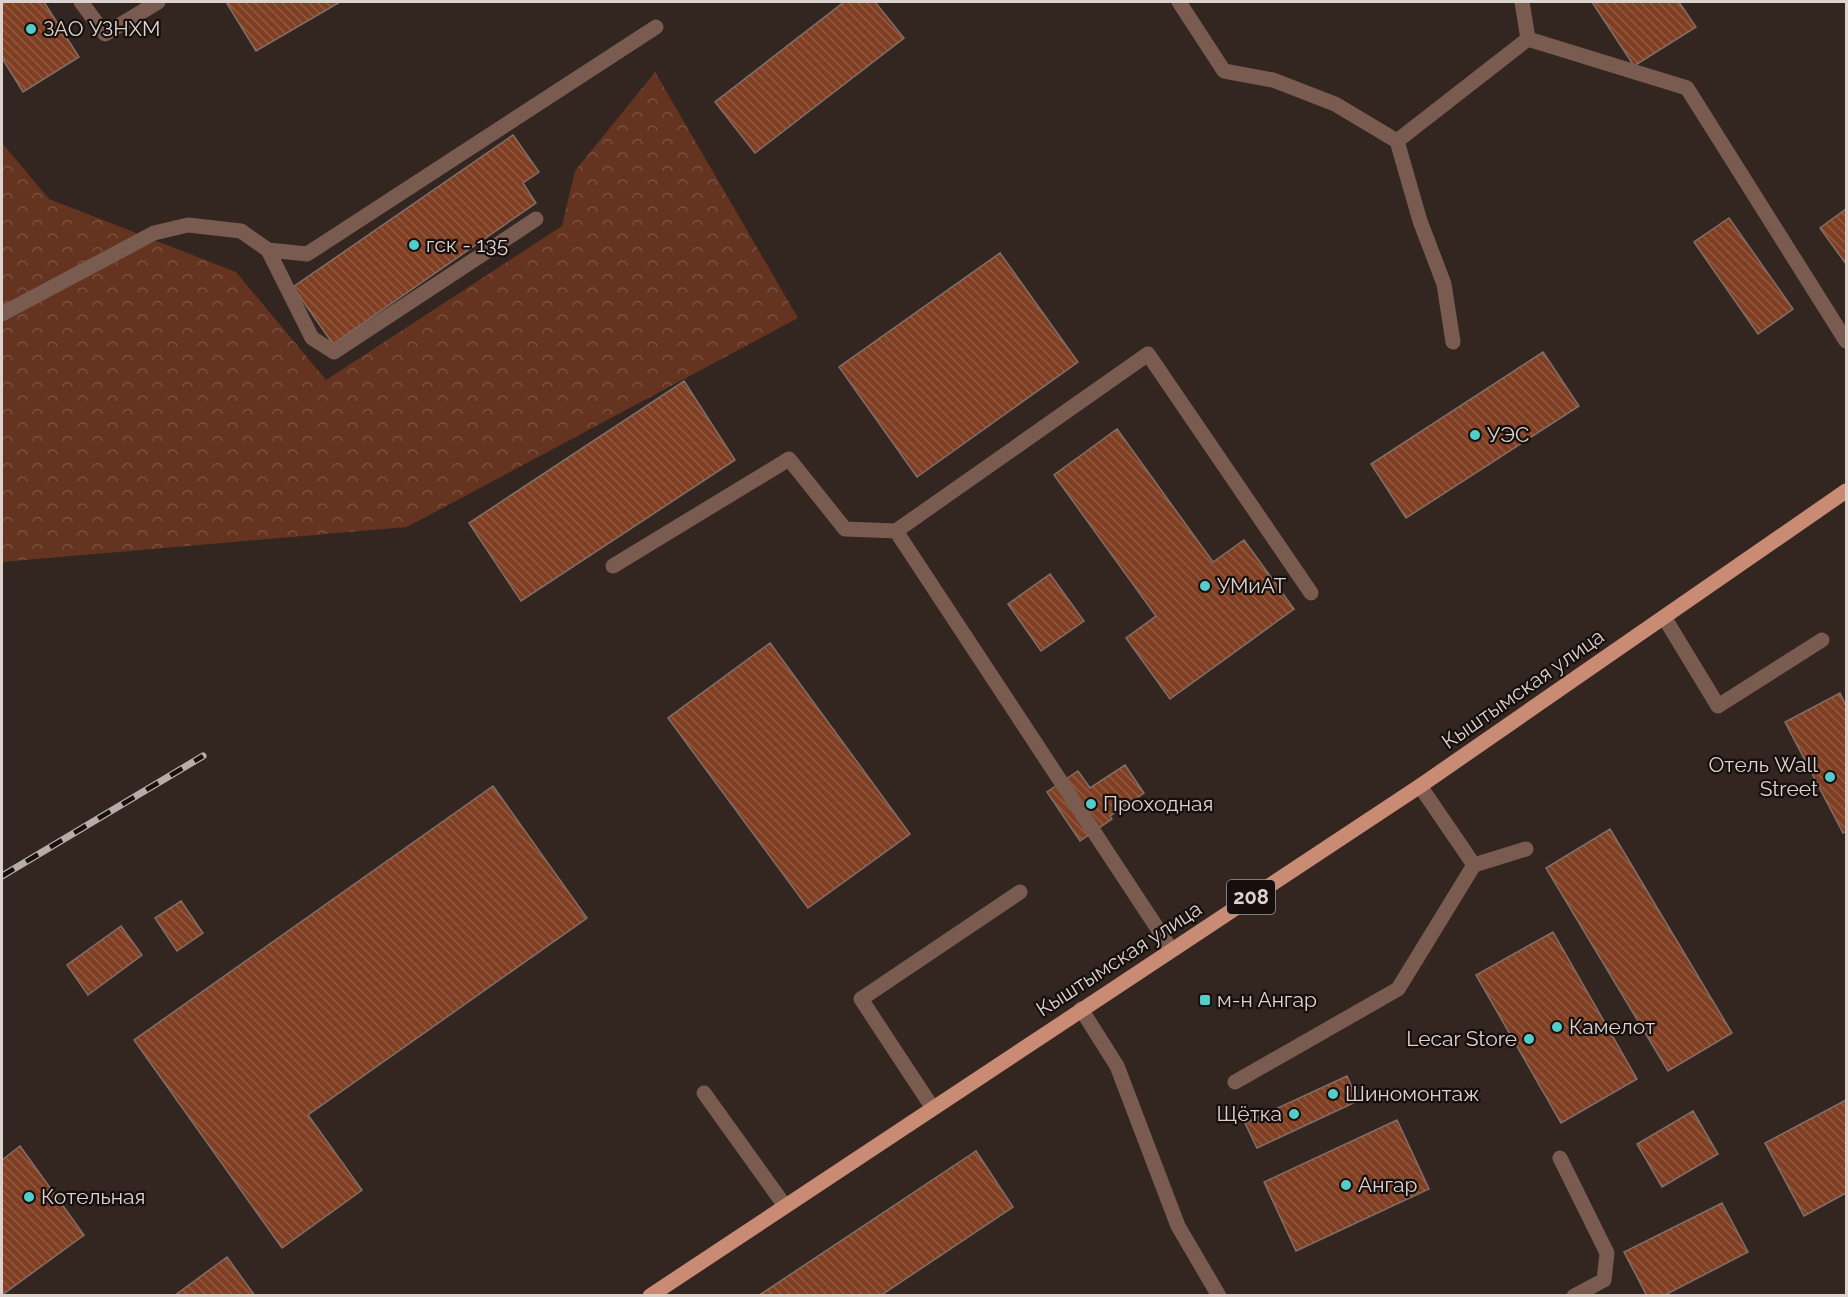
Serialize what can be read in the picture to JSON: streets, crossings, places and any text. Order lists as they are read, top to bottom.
{
  "streets": {
    "main road": ["Кыштымская улица", "208"]
  },
  "places": {
    "other": [
      "ЗАО УЗНХМ",
      "гск - 135",
      "УЭС",
      "УМиАТ",
      "Отель Wall Street",
      "Проходная",
      "Камелот",
      "Lecar Store",
      "Шиномонтаж",
      "Щётка",
      "Ангар",
      "Котельная"
    ],
    "transit": ["м-н Ангар"]
  }
}
